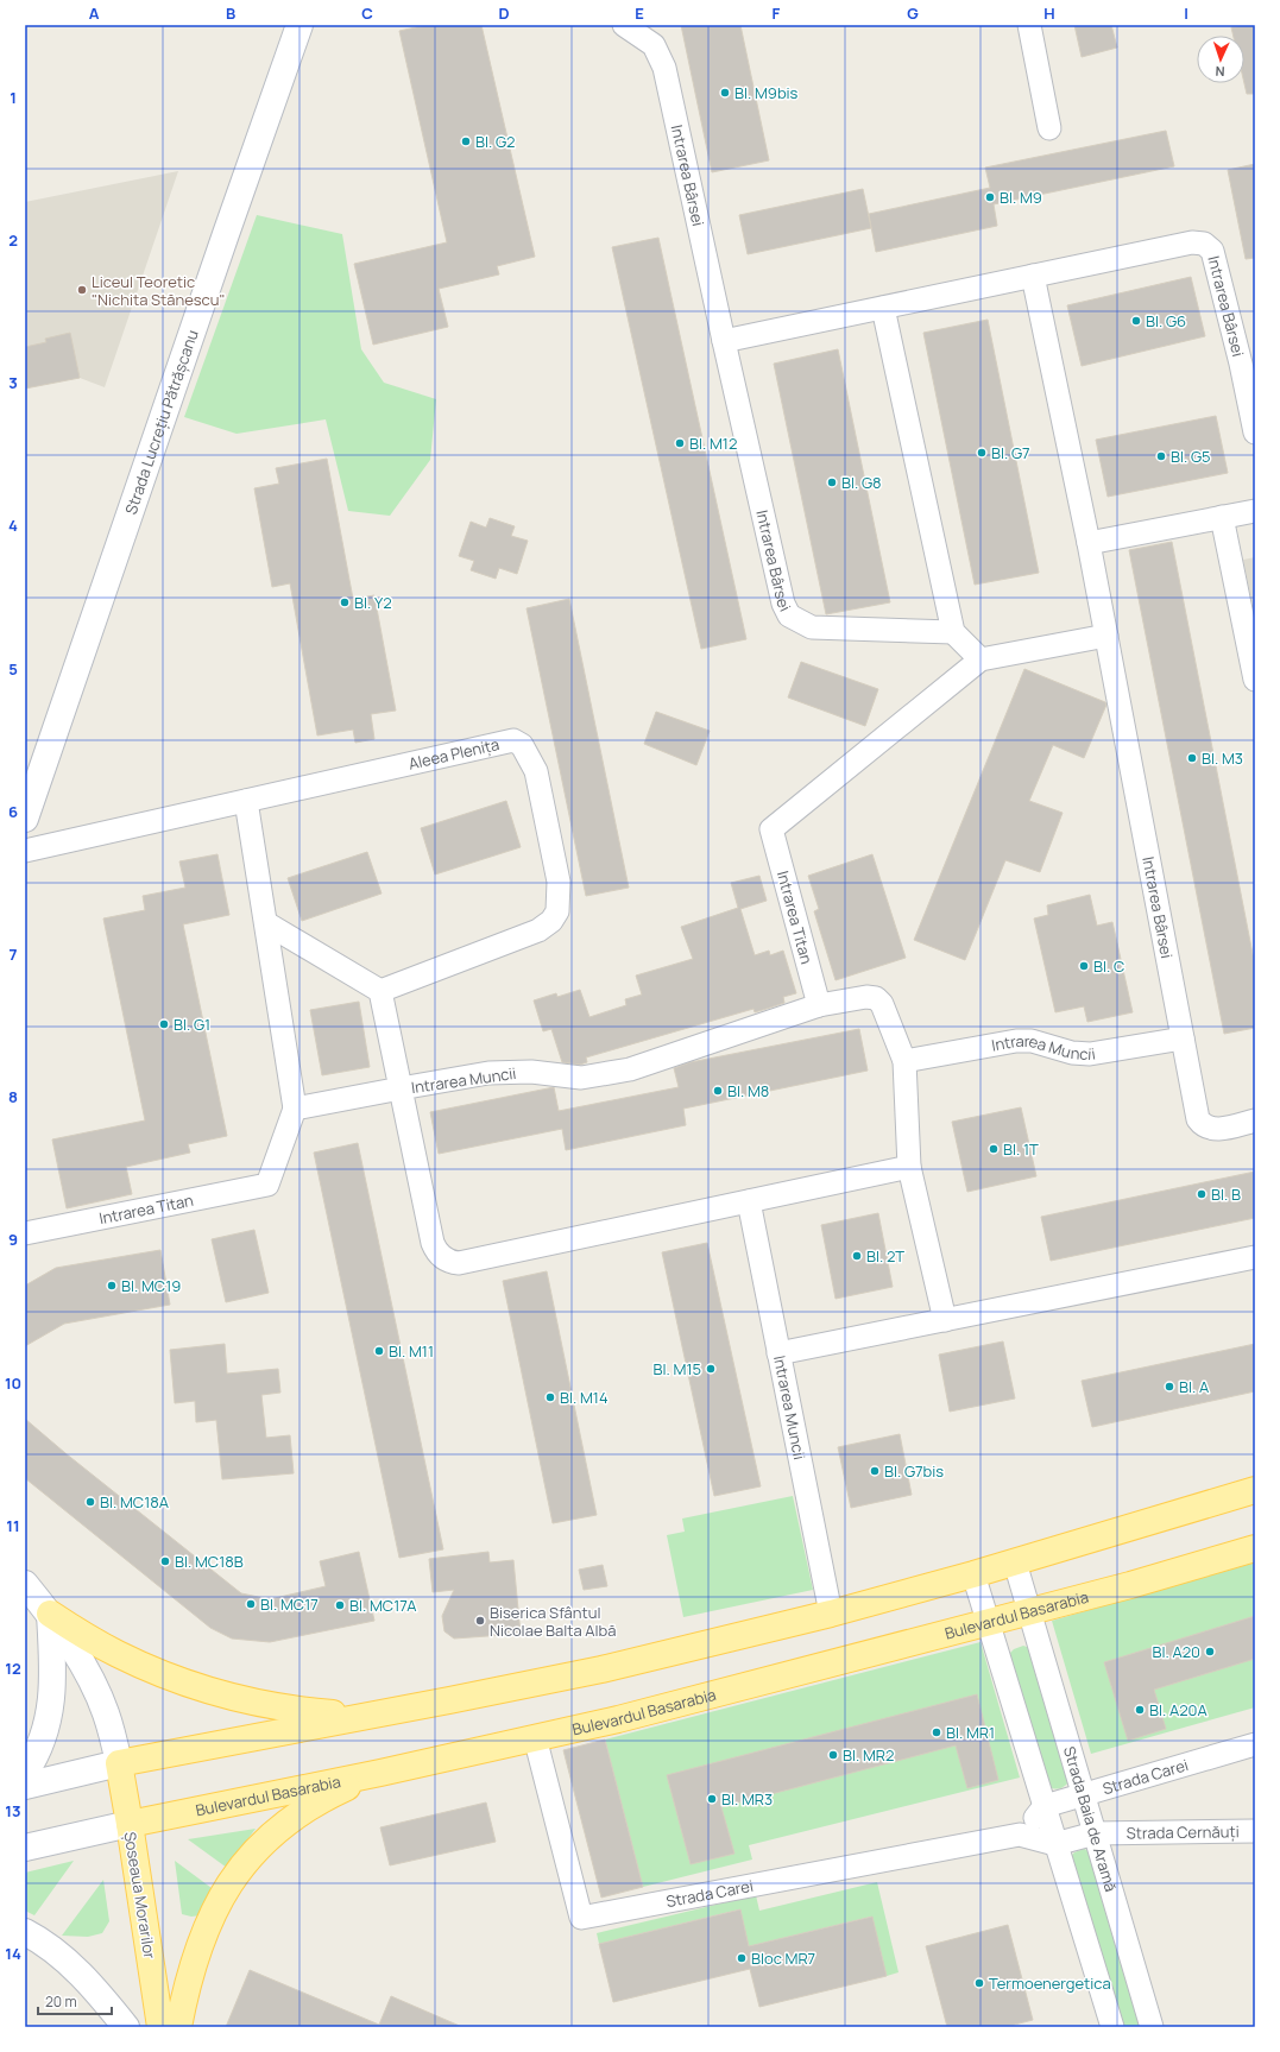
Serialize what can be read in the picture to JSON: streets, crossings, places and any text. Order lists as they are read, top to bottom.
{
  "streets": {
    "main road": ["Strada Lucrețiu Pătrășcanu", "Bulevardul Basarabia", "Șoseaua Morarilor"],
    "street": [
      "Intrarea Bârsei",
      "Aleea Plenița",
      "Intrarea Titan",
      "Intrarea Muncii",
      "Strada Carei",
      "Strada Baia de Aramă",
      "Strada Cernăuți"
    ]
  },
  "crossings": [
    ["Intrarea Bârsei", "Intrarea Muncii"],
    ["Intrarea Titan", "Intrarea Muncii"],
    ["Bulevardul Basarabia", "Strada Carei"],
    ["Bulevardul Basarabia", "Strada Baia de Aramă"],
    ["Bulevardul Basarabia", "Șoseaua Morarilor"],
    ["Strada Carei", "Strada Baia de Aramă"],
    ["Strada Carei", "Strada Cernăuți"],
    ["Strada Baia de Aramă", "Strada Cernăuți"]
  ],
  "places": [
    "Bl. M9bis",
    "Bl. G2",
    "Bl. M9",
    "Liceul Teoretic \"Nichita Stănescu\"",
    "Bl. G6",
    "Bl. M12",
    "Bl. G7",
    "Bl. G5",
    "Bl. G8",
    "Bl. Y2",
    "Bl. M3",
    "Bl. C",
    "Bl. G1",
    "Bl. M8",
    "Bl. 1T",
    "Bl. B",
    "Bl. 2T",
    "Bl. MC19",
    "Bl. M11",
    "Bl. M15",
    "Bl. A",
    "Bl. M14",
    "Bl. G7bis",
    "Bl. MC18A",
    "Bl. MC18B",
    "Bl. MC17",
    "Bl. MC17A",
    "Biserica Sfântul Nicolae Balta Albă",
    "Bl. A20",
    "Bl. A20A",
    "Bl. MR1",
    "Bl. MR2",
    "Bl. MR3",
    "Bloc MR7",
    "Termoenergetica"
  ],
  "scale_bar": "20 m",
  "north": "bottom",
  "grid": {
    "columns": [
      "A",
      "B",
      "C",
      "D",
      "E",
      "F",
      "G",
      "H",
      "I"
    ],
    "rows": [
      "1",
      "2",
      "3",
      "4",
      "5",
      "6",
      "7",
      "8",
      "9",
      "10",
      "11",
      "12",
      "13",
      "14"
    ]
  }
}
